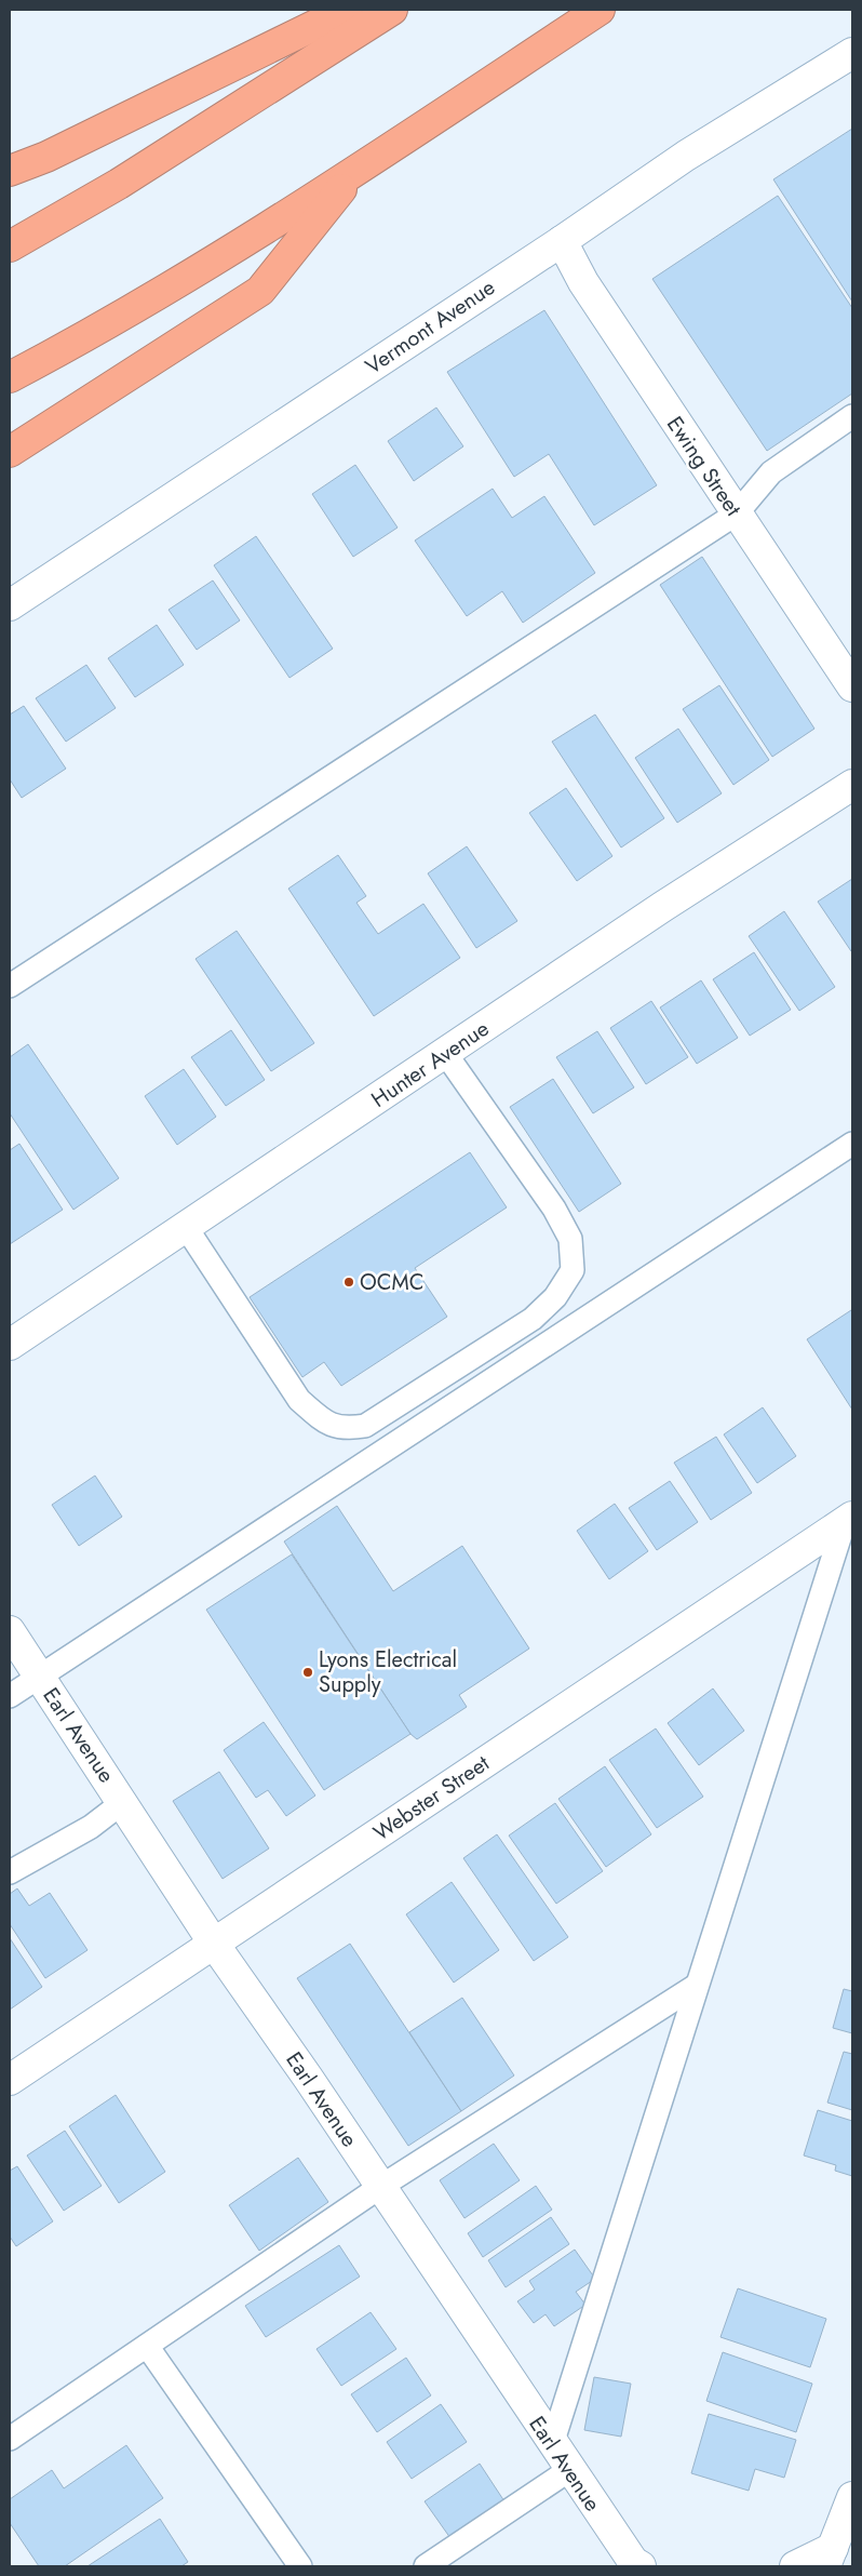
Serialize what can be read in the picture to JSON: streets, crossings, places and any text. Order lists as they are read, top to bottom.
{
  "streets": {
    "street": [
      "Vermont Avenue",
      "Ewing Street",
      "Hunter Avenue",
      "Earl Avenue",
      "Webster Street"
    ]
  },
  "crossings": [
    ["Vermont Avenue", "Ewing Street"],
    ["Earl Avenue", "Webster Street"]
  ],
  "places": ["OCMC", "Lyons Electrical Supply"]
}
